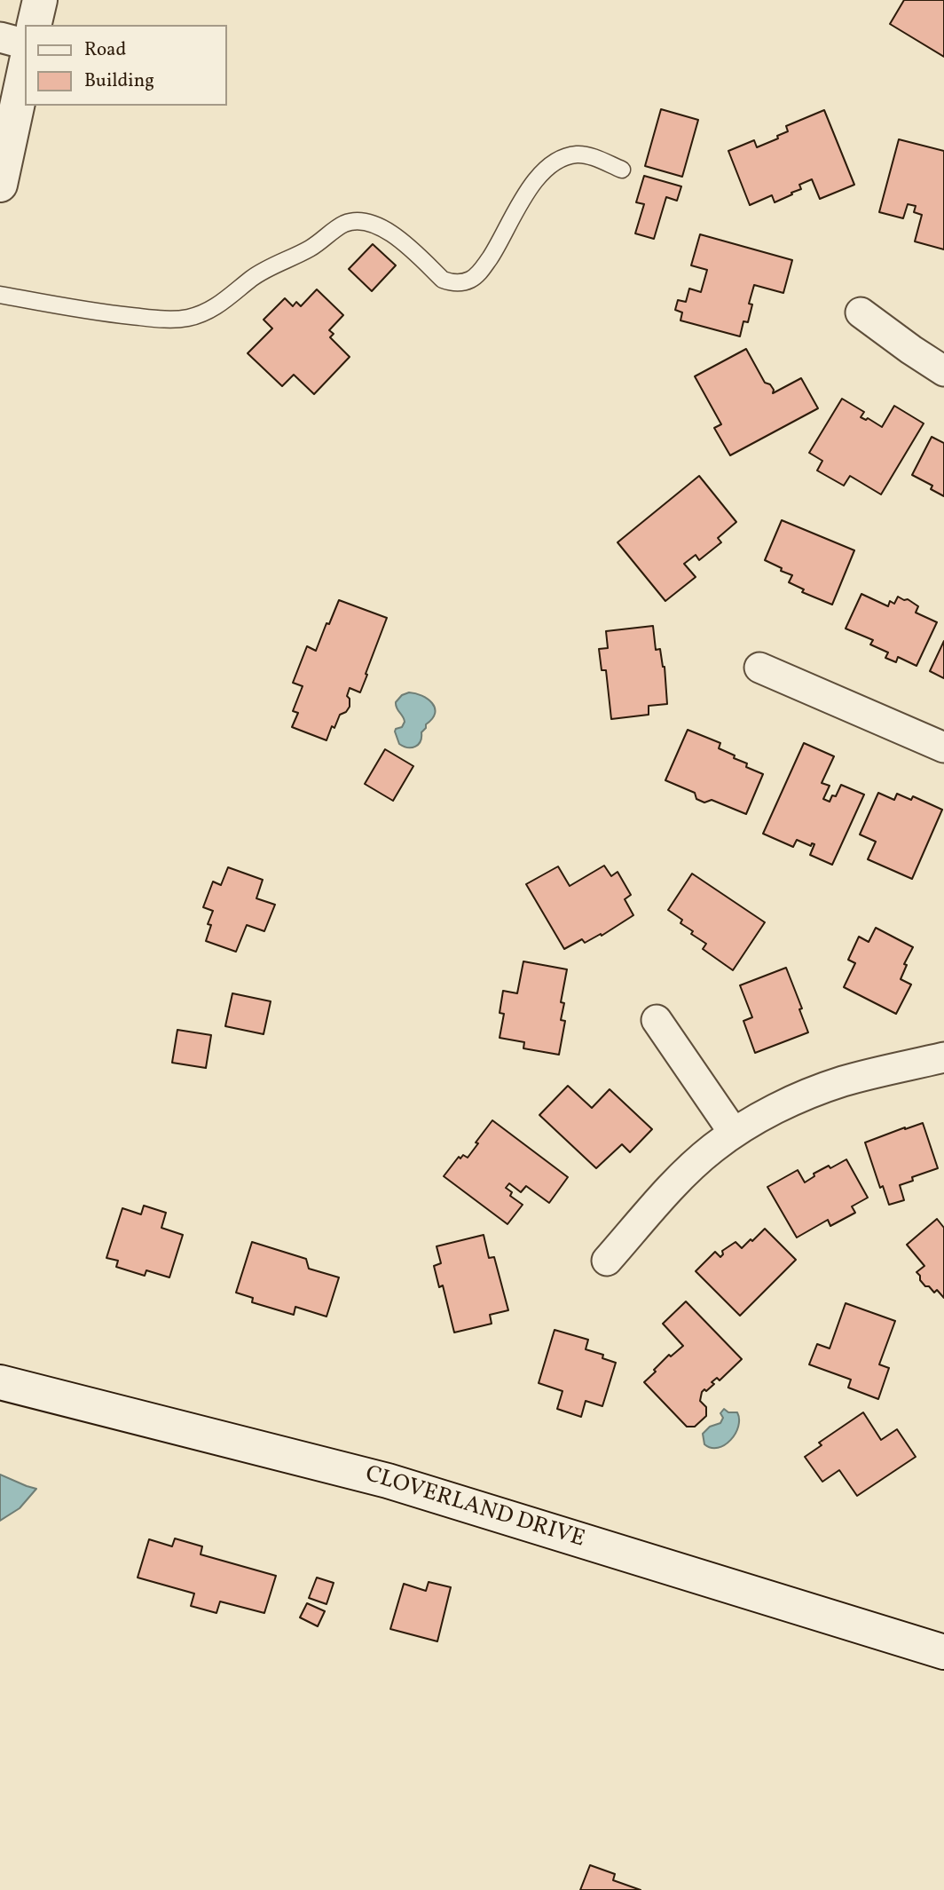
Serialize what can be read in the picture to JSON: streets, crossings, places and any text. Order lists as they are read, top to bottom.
{
  "streets": {
    "main road": ["CLOVERLAND DRIVE"]
  },
  "legend": ["Road", "Building"]
}
